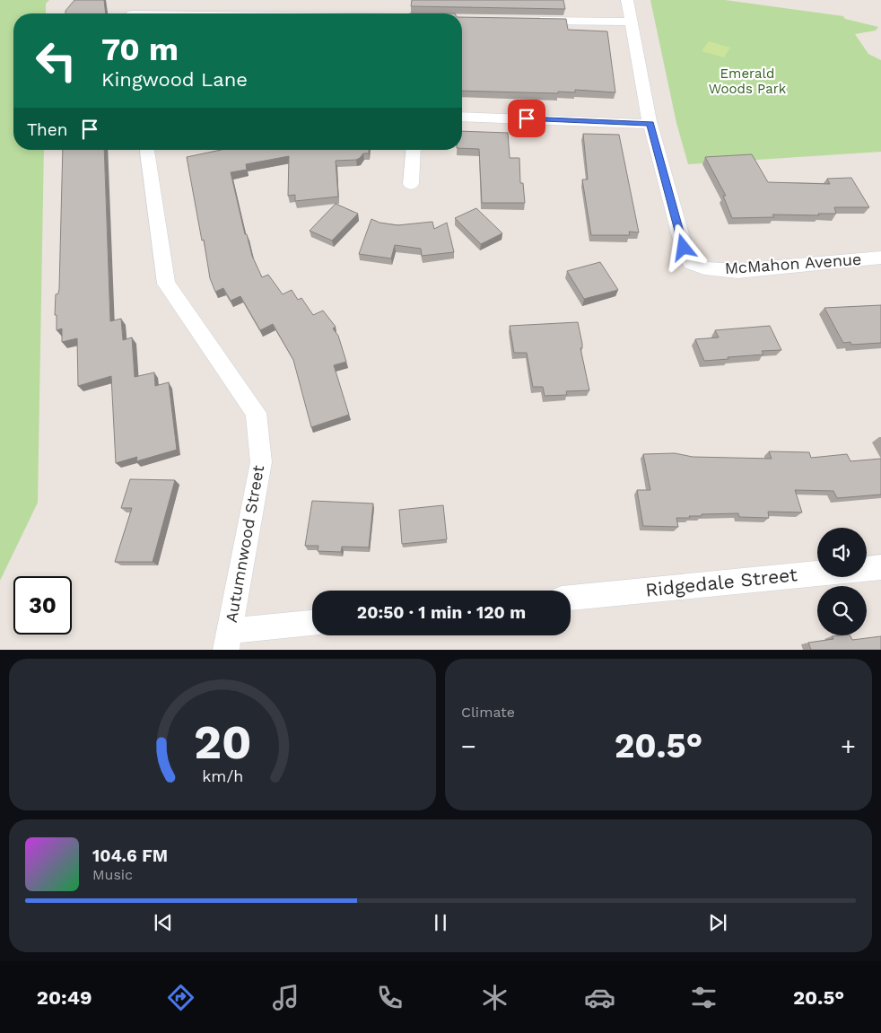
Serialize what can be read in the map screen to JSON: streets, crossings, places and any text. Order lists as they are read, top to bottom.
{
  "streets": {
    "street": ["McMahon Avenue", "Autumnwood Street", "Ridgedale Street"]
  },
  "parks": ["Emerald Woods Park"],
  "page": {
    "turn": ["70 m", "Kingwood Lane"],
    "then": "Then",
    "limit": "30",
    "trip": "20:50 · 1 min · 120 m",
    "tile": "Climate",
    "heat": ["−", "20.5°", "+"],
    "song": ["104.6 FM", "Music"],
    "tabs": ["20:49", "20.5°"],
    "gauge": ["20", "km/h"]
  }
}
